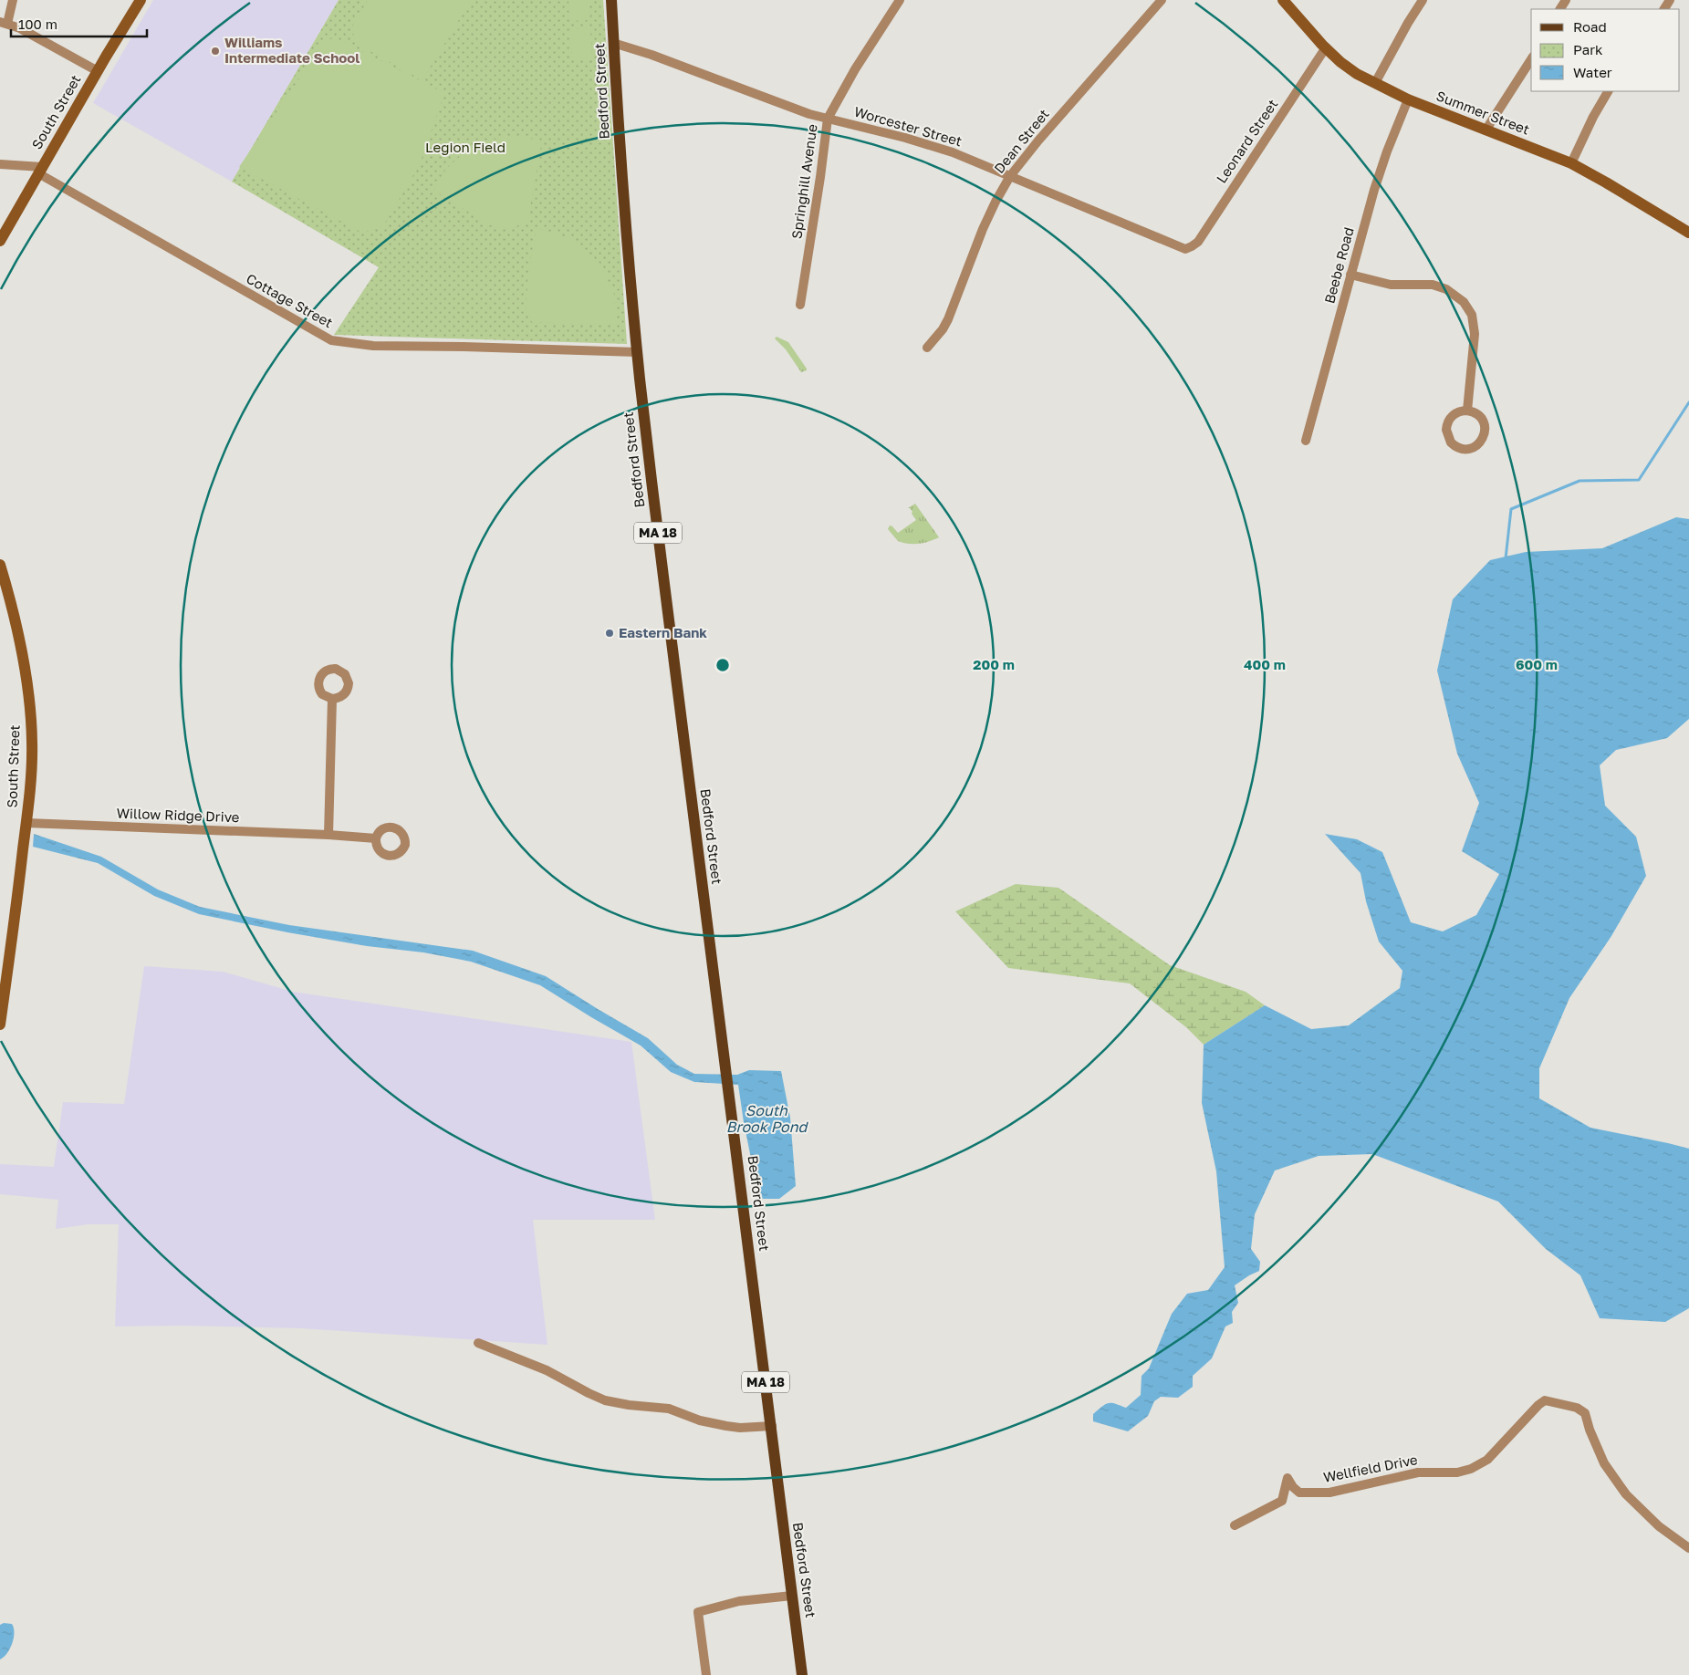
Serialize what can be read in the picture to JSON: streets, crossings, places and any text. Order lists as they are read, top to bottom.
{
  "streets": {
    "main road": ["Bedford Street", "MA 18"],
    "street": [
      "South Street",
      "Summer Street",
      "Worcester Street",
      "Dean Street",
      "Leonard Street",
      "Springhill Avenue",
      "Beebe Road",
      "Cottage Street",
      "Willow Ridge Drive",
      "Wellfield Drive"
    ]
  },
  "crossings": [
    ["Bedford Street", "Worcester Street"],
    ["Bedford Street", "Cottage Street"],
    ["South Street", "Cottage Street"],
    ["South Street", "Willow Ridge Drive"],
    ["Summer Street", "Leonard Street"],
    ["Summer Street", "Beebe Road"],
    ["Worcester Street", "Dean Street"],
    ["Worcester Street", "Leonard Street"],
    ["Worcester Street", "Springhill Avenue"]
  ],
  "water": ["South Brook Pond"],
  "parks": ["Legion Field"],
  "places": ["Williams Intermediate School", "Eastern Bank"],
  "legend": ["Road", "Park", "Water"],
  "scale_bar": "100 m",
  "rings": ["200 m", "400 m", "600 m"]
}
